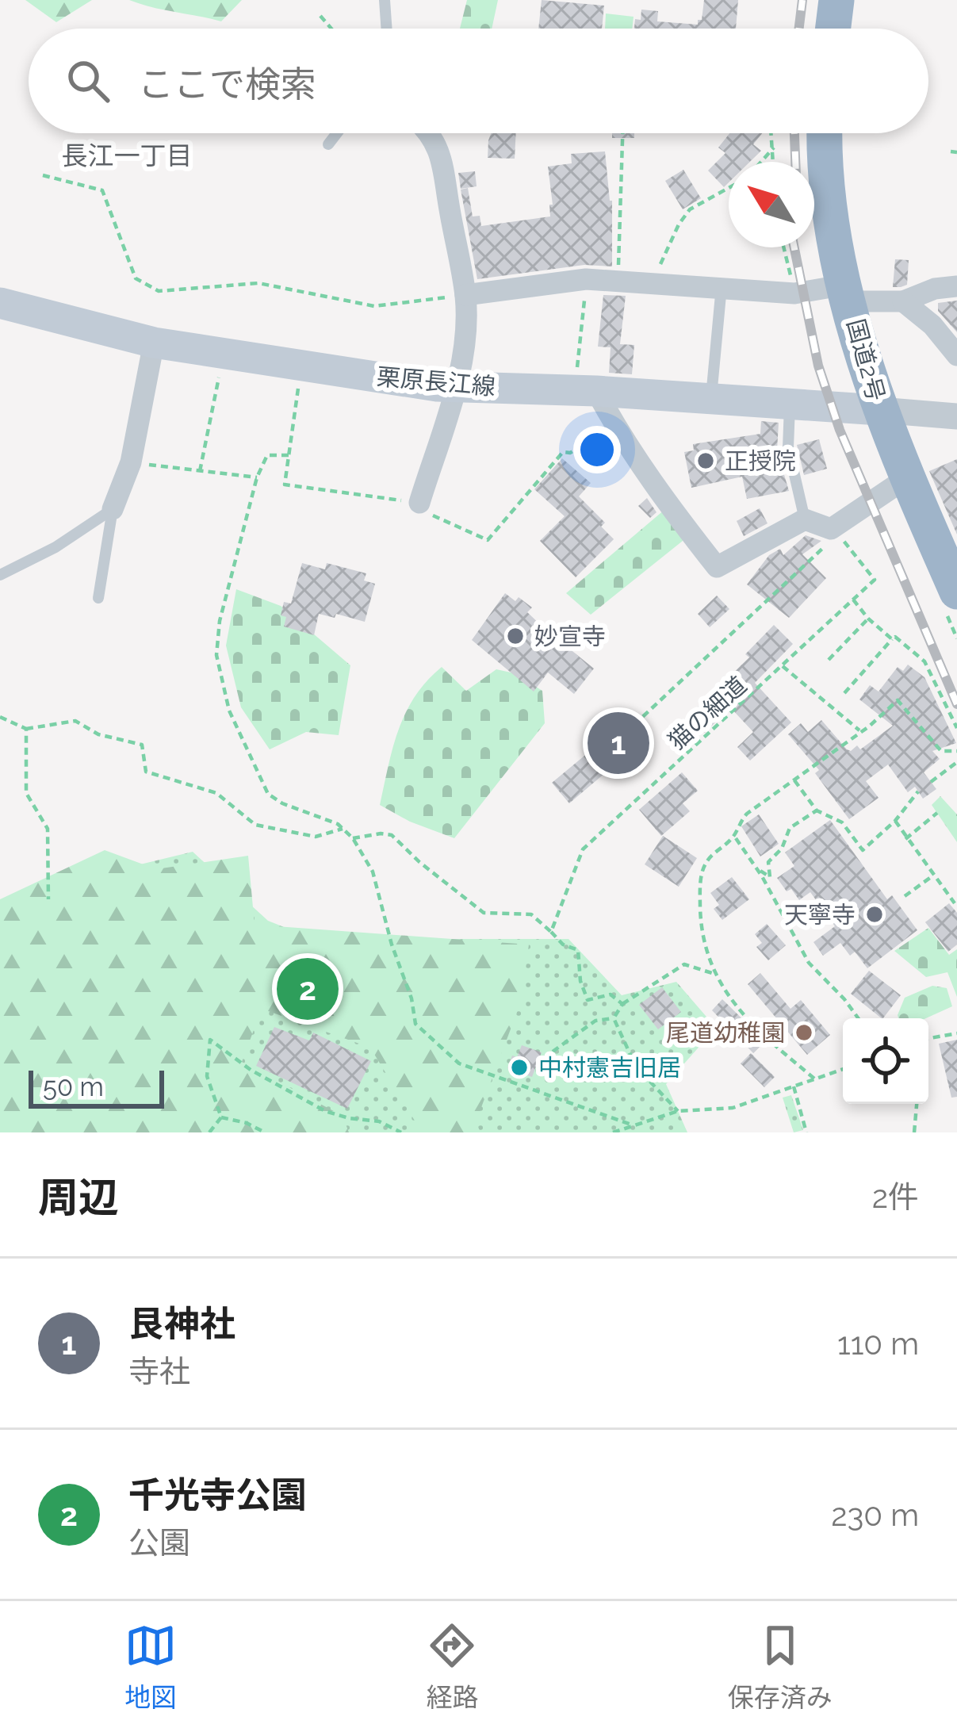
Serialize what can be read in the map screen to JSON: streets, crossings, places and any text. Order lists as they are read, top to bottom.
{
  "streets": {
    "highway": ["国道2号"],
    "main road": ["栗原長江線"],
    "path": ["猫の細道"]
  },
  "crossings": [
    ["国道2号", "栗原長江線"]
  ],
  "districts": ["長江一丁目"],
  "places": [
    "正授院",
    "妙宣寺",
    "天寧寺",
    "尾道幼稚園",
    "中村憲吉旧居"
  ],
  "scale_bar": "50 m",
  "north": "top left",
  "page": {
    "search": "ここで検索",
    "pins": ["1", "2"],
    "scale": "50 m",
    "heading": ["周辺", "2件"],
    "list": [
      {
        "mark": "1",
        "name": "艮神社",
        "note": "寺社",
        "value": "110 m"
      },
      {
        "mark": "2",
        "name": "千光寺公園",
        "note": "公園",
        "value": "230 m"
      }
    ],
    "nav": ["地図", "経路", "保存済み"]
  }
}
